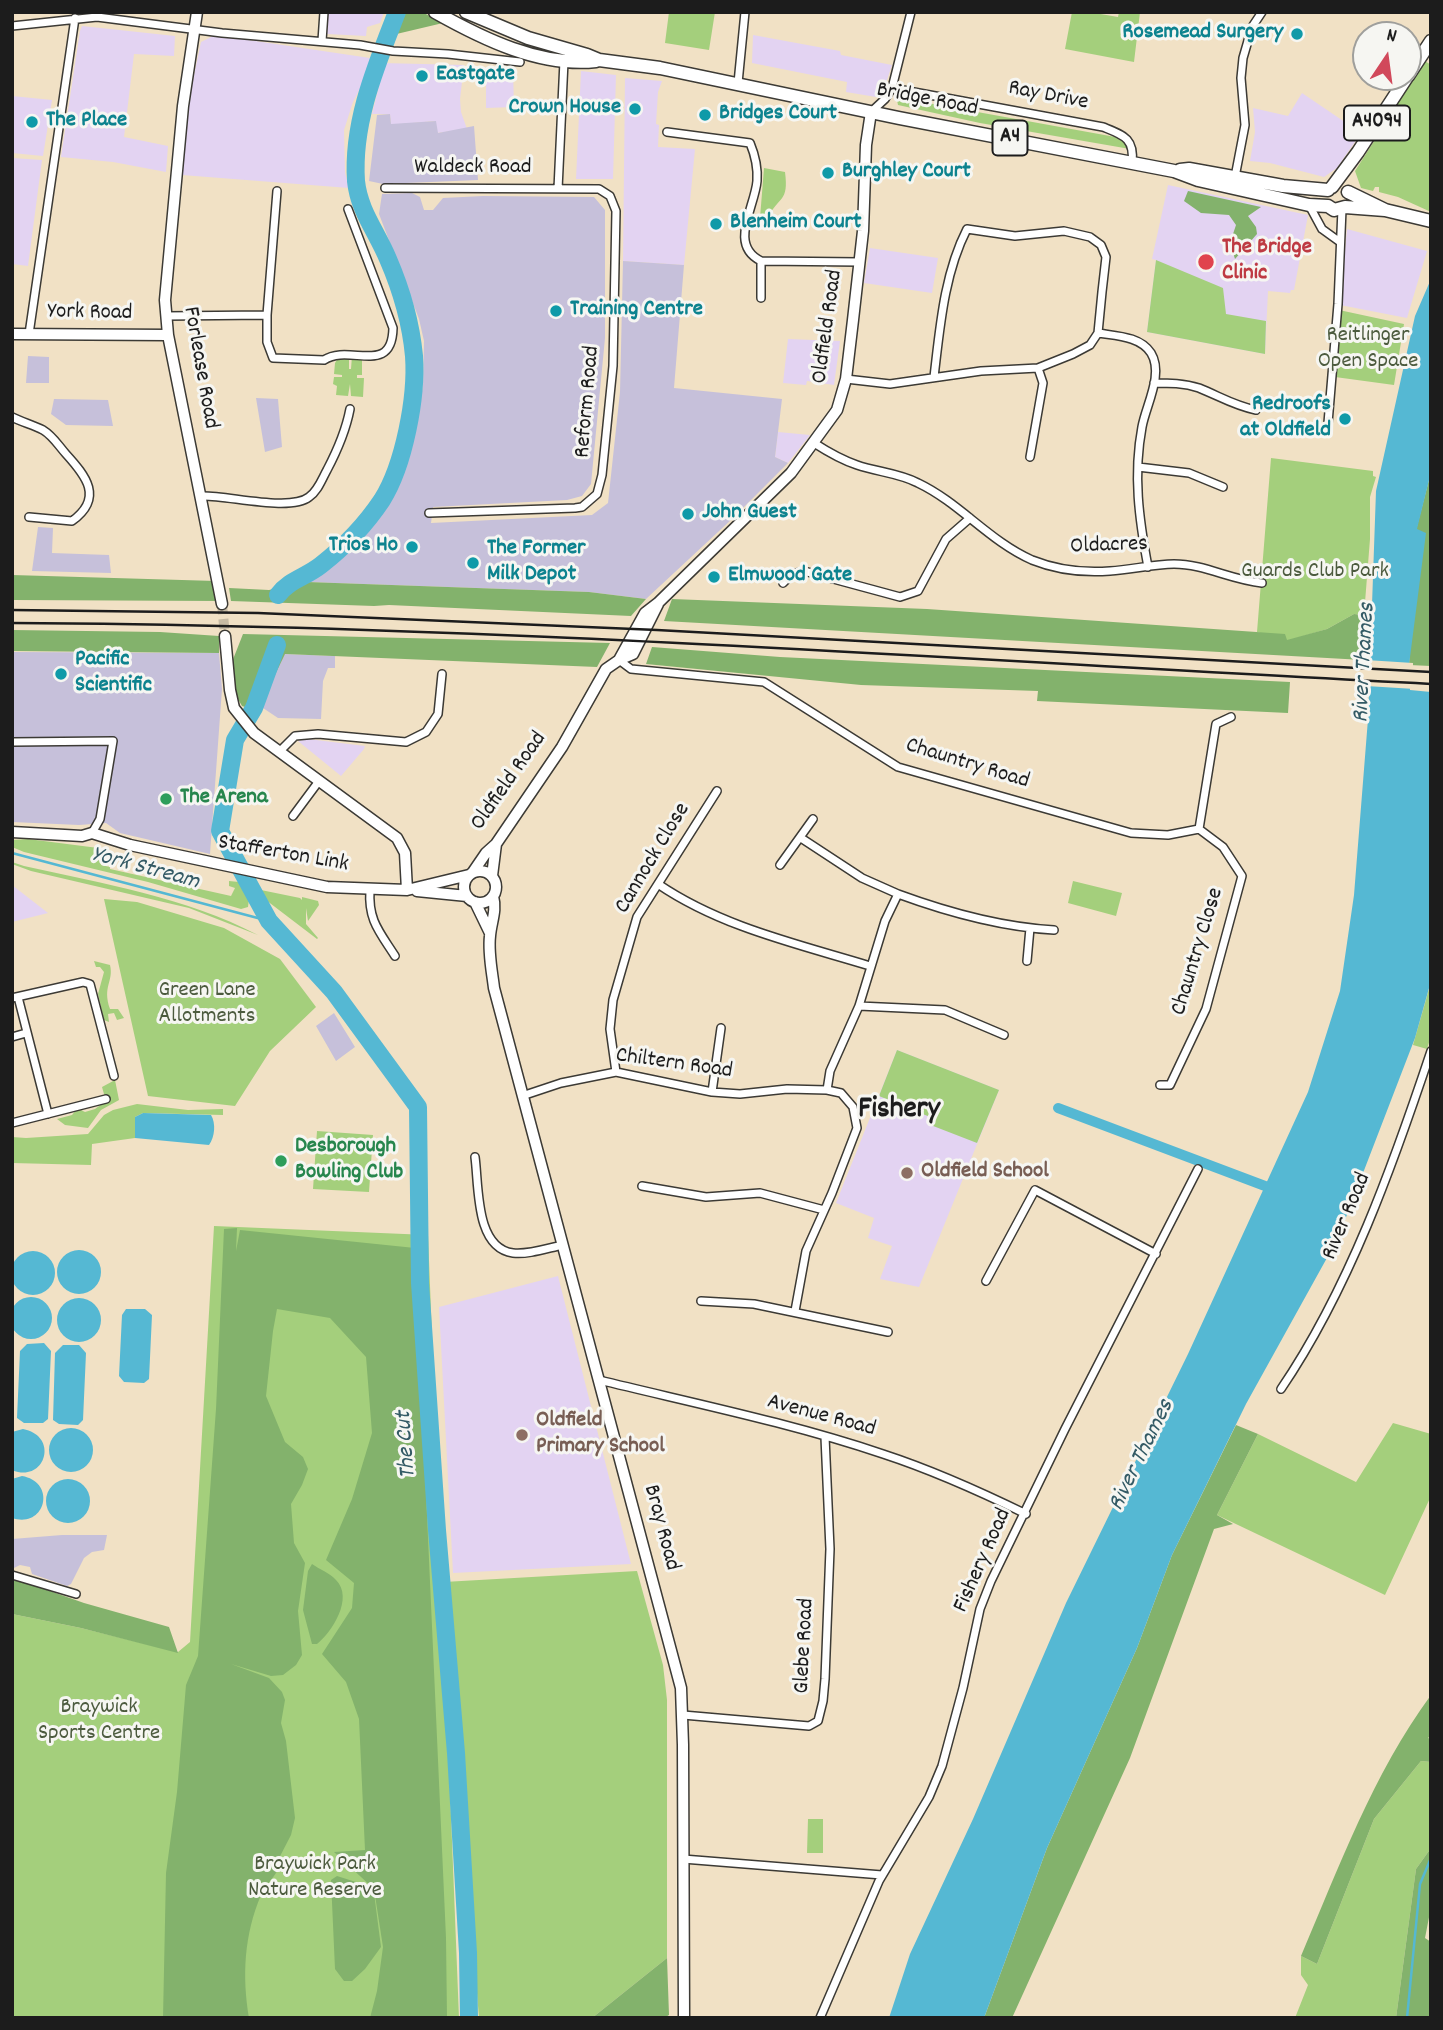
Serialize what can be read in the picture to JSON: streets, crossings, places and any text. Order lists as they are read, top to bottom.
{
  "streets": {
    "main road": [
      "Bridge Road",
      "A4094",
      "A4",
      "York Road",
      "Oldfield Road",
      "Forlease Road",
      "Stafferton Link",
      "Bray Road"
    ],
    "street": [
      "Ray Drive",
      "Waldeck Road",
      "Reform Road",
      "Oldacres",
      "Chauntry Road",
      "Cannock Close",
      "Chauntry Close",
      "Chiltern Road",
      "River Road",
      "Avenue Road",
      "Fishery Road",
      "Glebe Road"
    ]
  },
  "crossings": [
    ["Ray Drive", "Bridge Road"],
    ["Bridge Road", "A4094"],
    ["Bridge Road", "A4"],
    ["Bridge Road", "Waldeck Road"],
    ["Bridge Road", "Oldfield Road"],
    ["A4094", "A4"],
    ["Waldeck Road", "Reform Road"],
    ["York Road", "Forlease Road"],
    ["Oldfield Road", "Oldacres"],
    ["Oldfield Road", "Chauntry Road"],
    ["Oldfield Road", "Stafferton Link"],
    ["Oldfield Road", "Bray Road"],
    ["Chauntry Road", "Chauntry Close"],
    ["Stafferton Link", "Bray Road"],
    ["Cannock Close", "Chiltern Road"],
    ["Chiltern Road", "Bray Road"],
    ["Avenue Road", "Bray Road"],
    ["Avenue Road", "Fishery Road"],
    ["Avenue Road", "Glebe Road"],
    ["Bray Road", "Glebe Road"]
  ],
  "districts": ["Fishery"],
  "water": ["River Thames", "York Stream", "The Cut"],
  "parks": [
    "Reitlinger Open Space",
    "Guards Club Park",
    "Green Lane Allotments",
    "Braywick Sports Centre",
    "Braywick Park Nature Reserve"
  ],
  "places": [
    "Rosemead Surgery",
    "Eastgate",
    "Crown House",
    "Bridges Court",
    "The Place",
    "Burghley Court",
    "Blenheim Court",
    "The Bridge Clinic",
    "Training Centre",
    "Redroofs at Oldfield",
    "John Guest",
    "Trios Ho",
    "The Former Milk Depot",
    "Elmwood Gate",
    "Pacific Scientific",
    "The Arena",
    "Desborough Bowling Club",
    "Oldfield School",
    "Oldfield Primary School"
  ],
  "north": "top"
}
